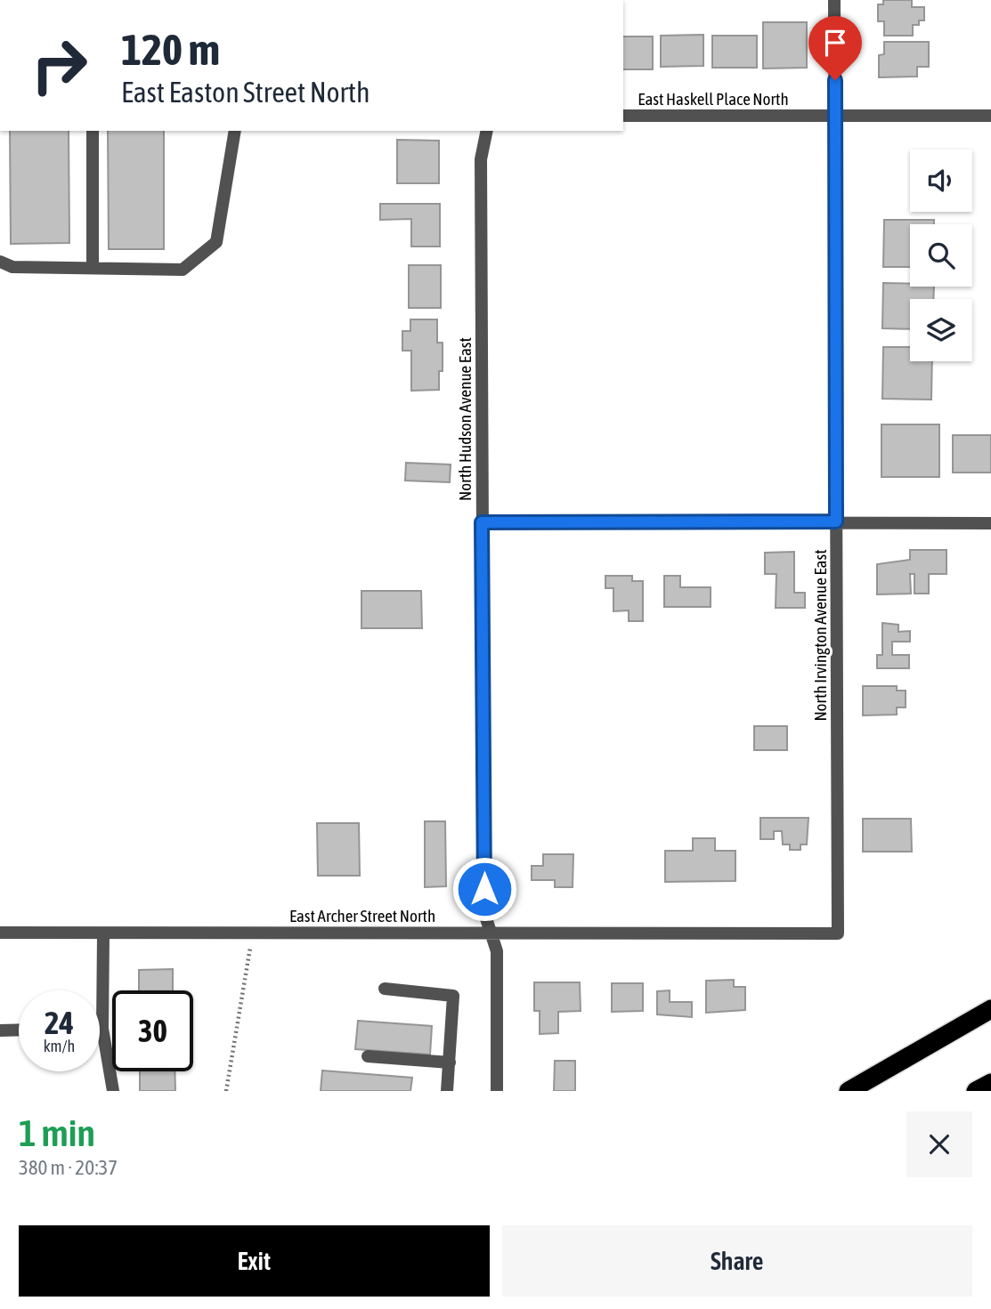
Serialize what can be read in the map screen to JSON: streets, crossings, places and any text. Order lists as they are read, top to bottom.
{
  "streets": {
    "street": [
      "East Haskell Place North",
      "North Hudson Avenue East",
      "North Irvington Avenue East",
      "East Archer Street North"
    ]
  },
  "crossings": [
    ["East Haskell Place North", "North Irvington Avenue East"],
    ["North Hudson Avenue East", "East Archer Street North"],
    ["North Irvington Avenue East", "East Archer Street North"]
  ],
  "page": {
    "turn": ["120 m", "East Easton Street North"],
    "speed": "24 km/h",
    "limit": "30",
    "heading": ["1 min", "380 m · 20:37"],
    "buttons": ["Exit", "Share"]
  }
}
